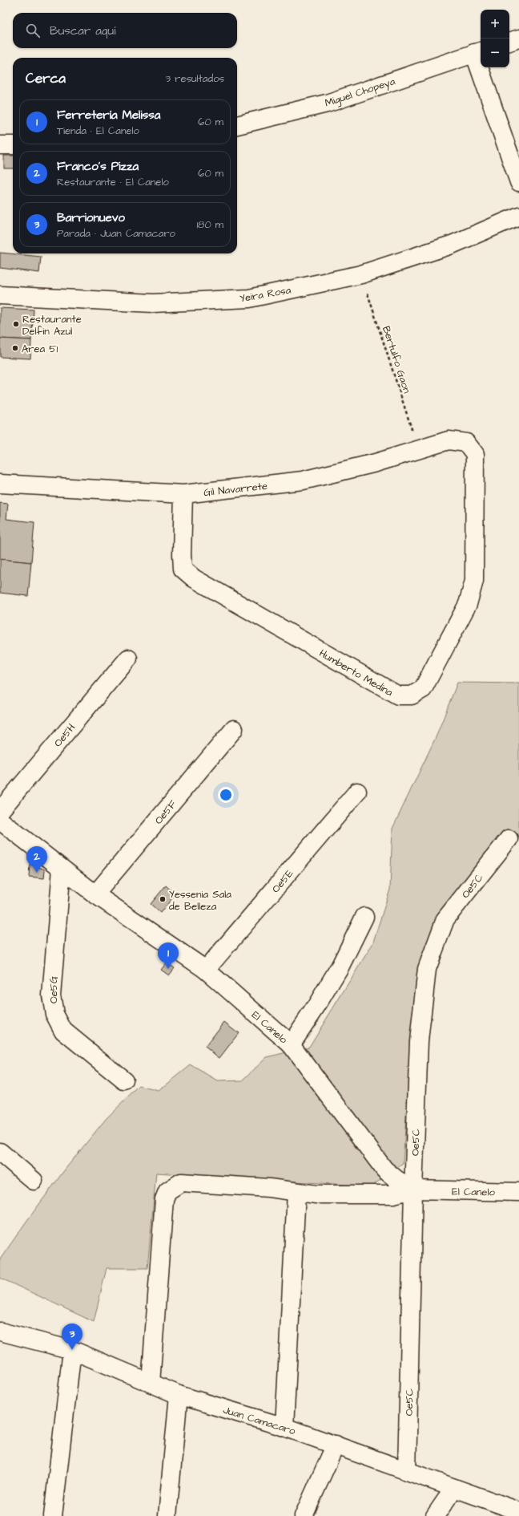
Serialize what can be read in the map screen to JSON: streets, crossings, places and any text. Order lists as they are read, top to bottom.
{
  "streets": {
    "street": [
      "Miguel Chopeya",
      "Yeira Rosa",
      "Gil Navarrete",
      "Humberto Medina",
      "Oe5H",
      "Oe5F",
      "Oe5E",
      "Oe5C",
      "Oe5G",
      "El Canelo",
      "Juan Camacaro"
    ],
    "path": ["Bertulfo Gaon"]
  },
  "crossings": [
    ["Yeira Rosa", "Bertulfo Gaon"],
    ["Bertulfo Gaon", "Gil Navarrete"],
    ["Gil Navarrete", "Humberto Medina"],
    ["Oe5F", "El Canelo"],
    ["Oe5E", "El Canelo"],
    ["Oe5C", "El Canelo"],
    ["Oe5C", "Juan Camacaro"],
    ["Oe5G", "El Canelo"]
  ],
  "places": ["Restaurante Delfin Azul", "Area 51", "Yessenia Sala de Belleza"],
  "page": {
    "map_buttons": ["+", "−"],
    "search": "Buscar aquí",
    "heading": ["Cerca", "3 resultados"],
    "list": [
      {
        "mark": "1",
        "name": "Ferretería Melissa",
        "note": "Tienda · El Canelo",
        "value": "60 m"
      },
      {
        "mark": "2",
        "name": "Franco's Pizza",
        "note": "Restaurante · El Canelo",
        "value": "60 m"
      },
      {
        "mark": "3",
        "name": "Barrionuevo",
        "note": "Parada · Juan Camacaro",
        "value": "180 m"
      }
    ],
    "pins": ["2", "1", "3"]
  }
}
